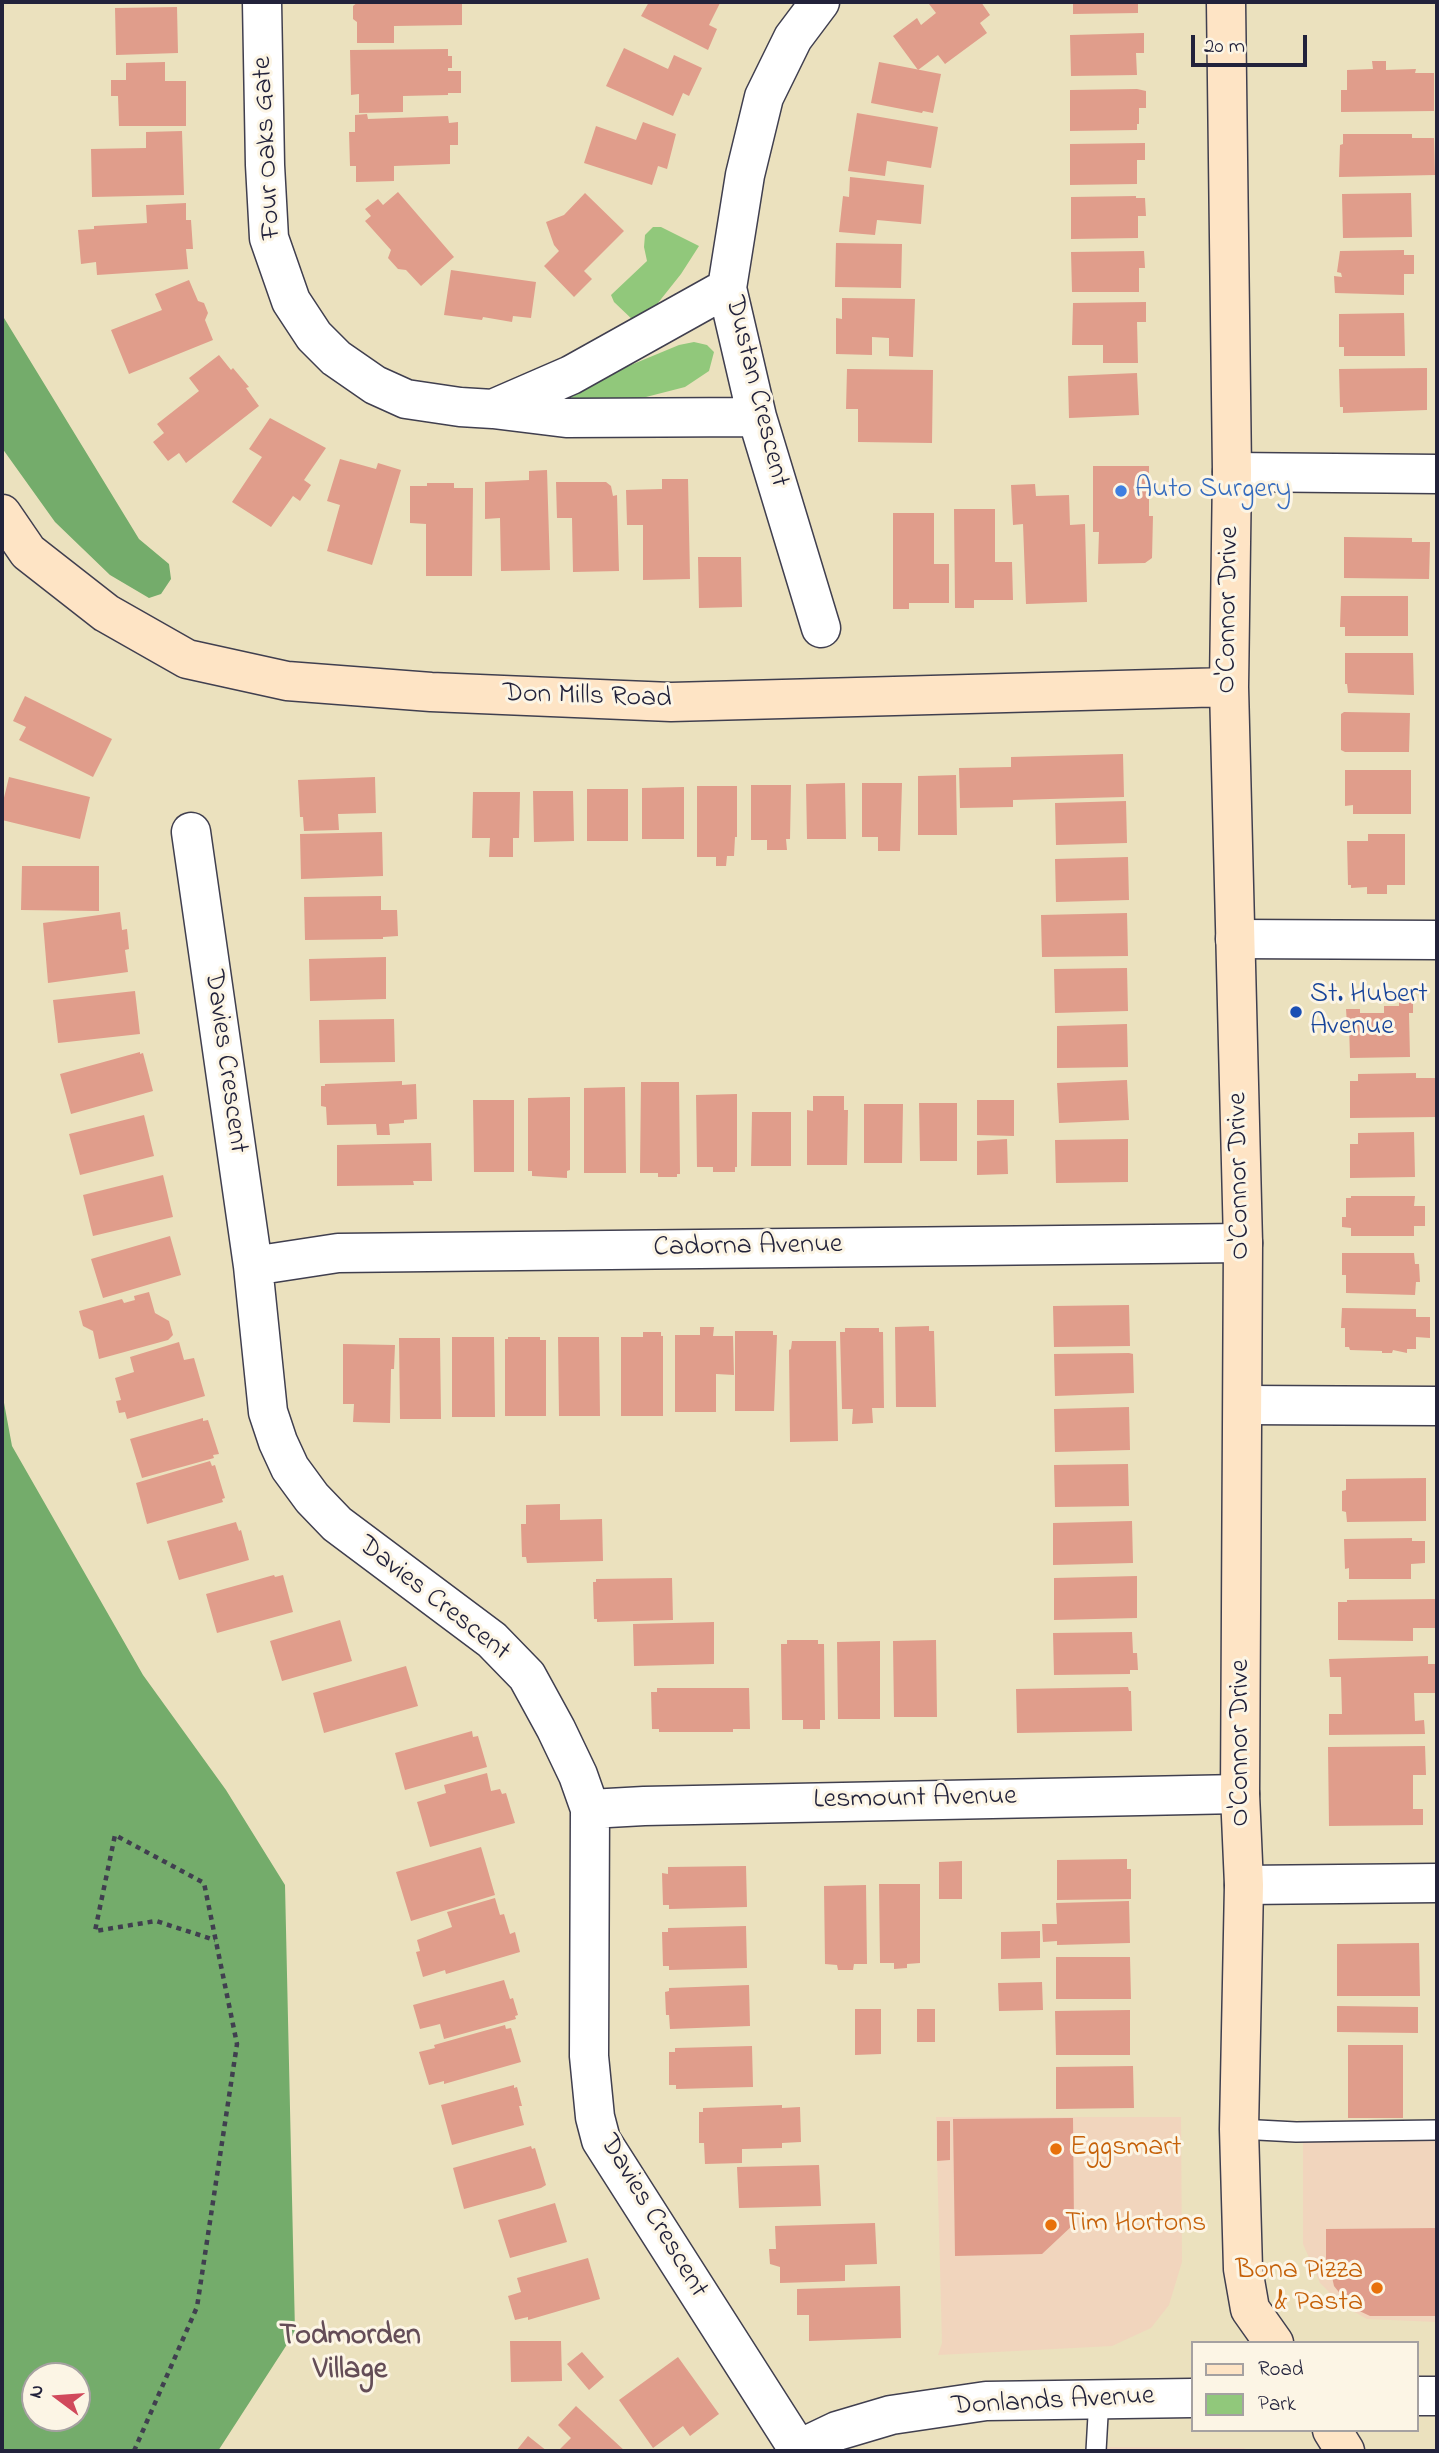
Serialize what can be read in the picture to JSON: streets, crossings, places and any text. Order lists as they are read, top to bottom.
{
  "streets": {
    "main road": ["O'Connor Drive", "Don Mills Road"],
    "street": [
      "Four Oaks Gate",
      "Dustan Crescent",
      "Davies Crescent",
      "Cadorna Avenue",
      "Lesmount Avenue",
      "Donlands Avenue"
    ]
  },
  "crossings": [
    ["Four Oaks Gate", "Dustan Crescent"],
    ["O'Connor Drive", "Don Mills Road"],
    ["O'Connor Drive", "Cadorna Avenue"],
    ["O'Connor Drive", "Lesmount Avenue"],
    ["Davies Crescent", "Cadorna Avenue"],
    ["Davies Crescent", "Lesmount Avenue"],
    ["Davies Crescent", "Donlands Avenue"]
  ],
  "districts": ["Todmorden Village"],
  "places": [
    "Auto Surgery",
    "St. Hubert Avenue",
    "Eggsmart",
    "Tim Hortons",
    "Bona Pizza & Pasta"
  ],
  "legend": ["Road", "Park"],
  "scale_bar": "20 m",
  "north": "left"
}
